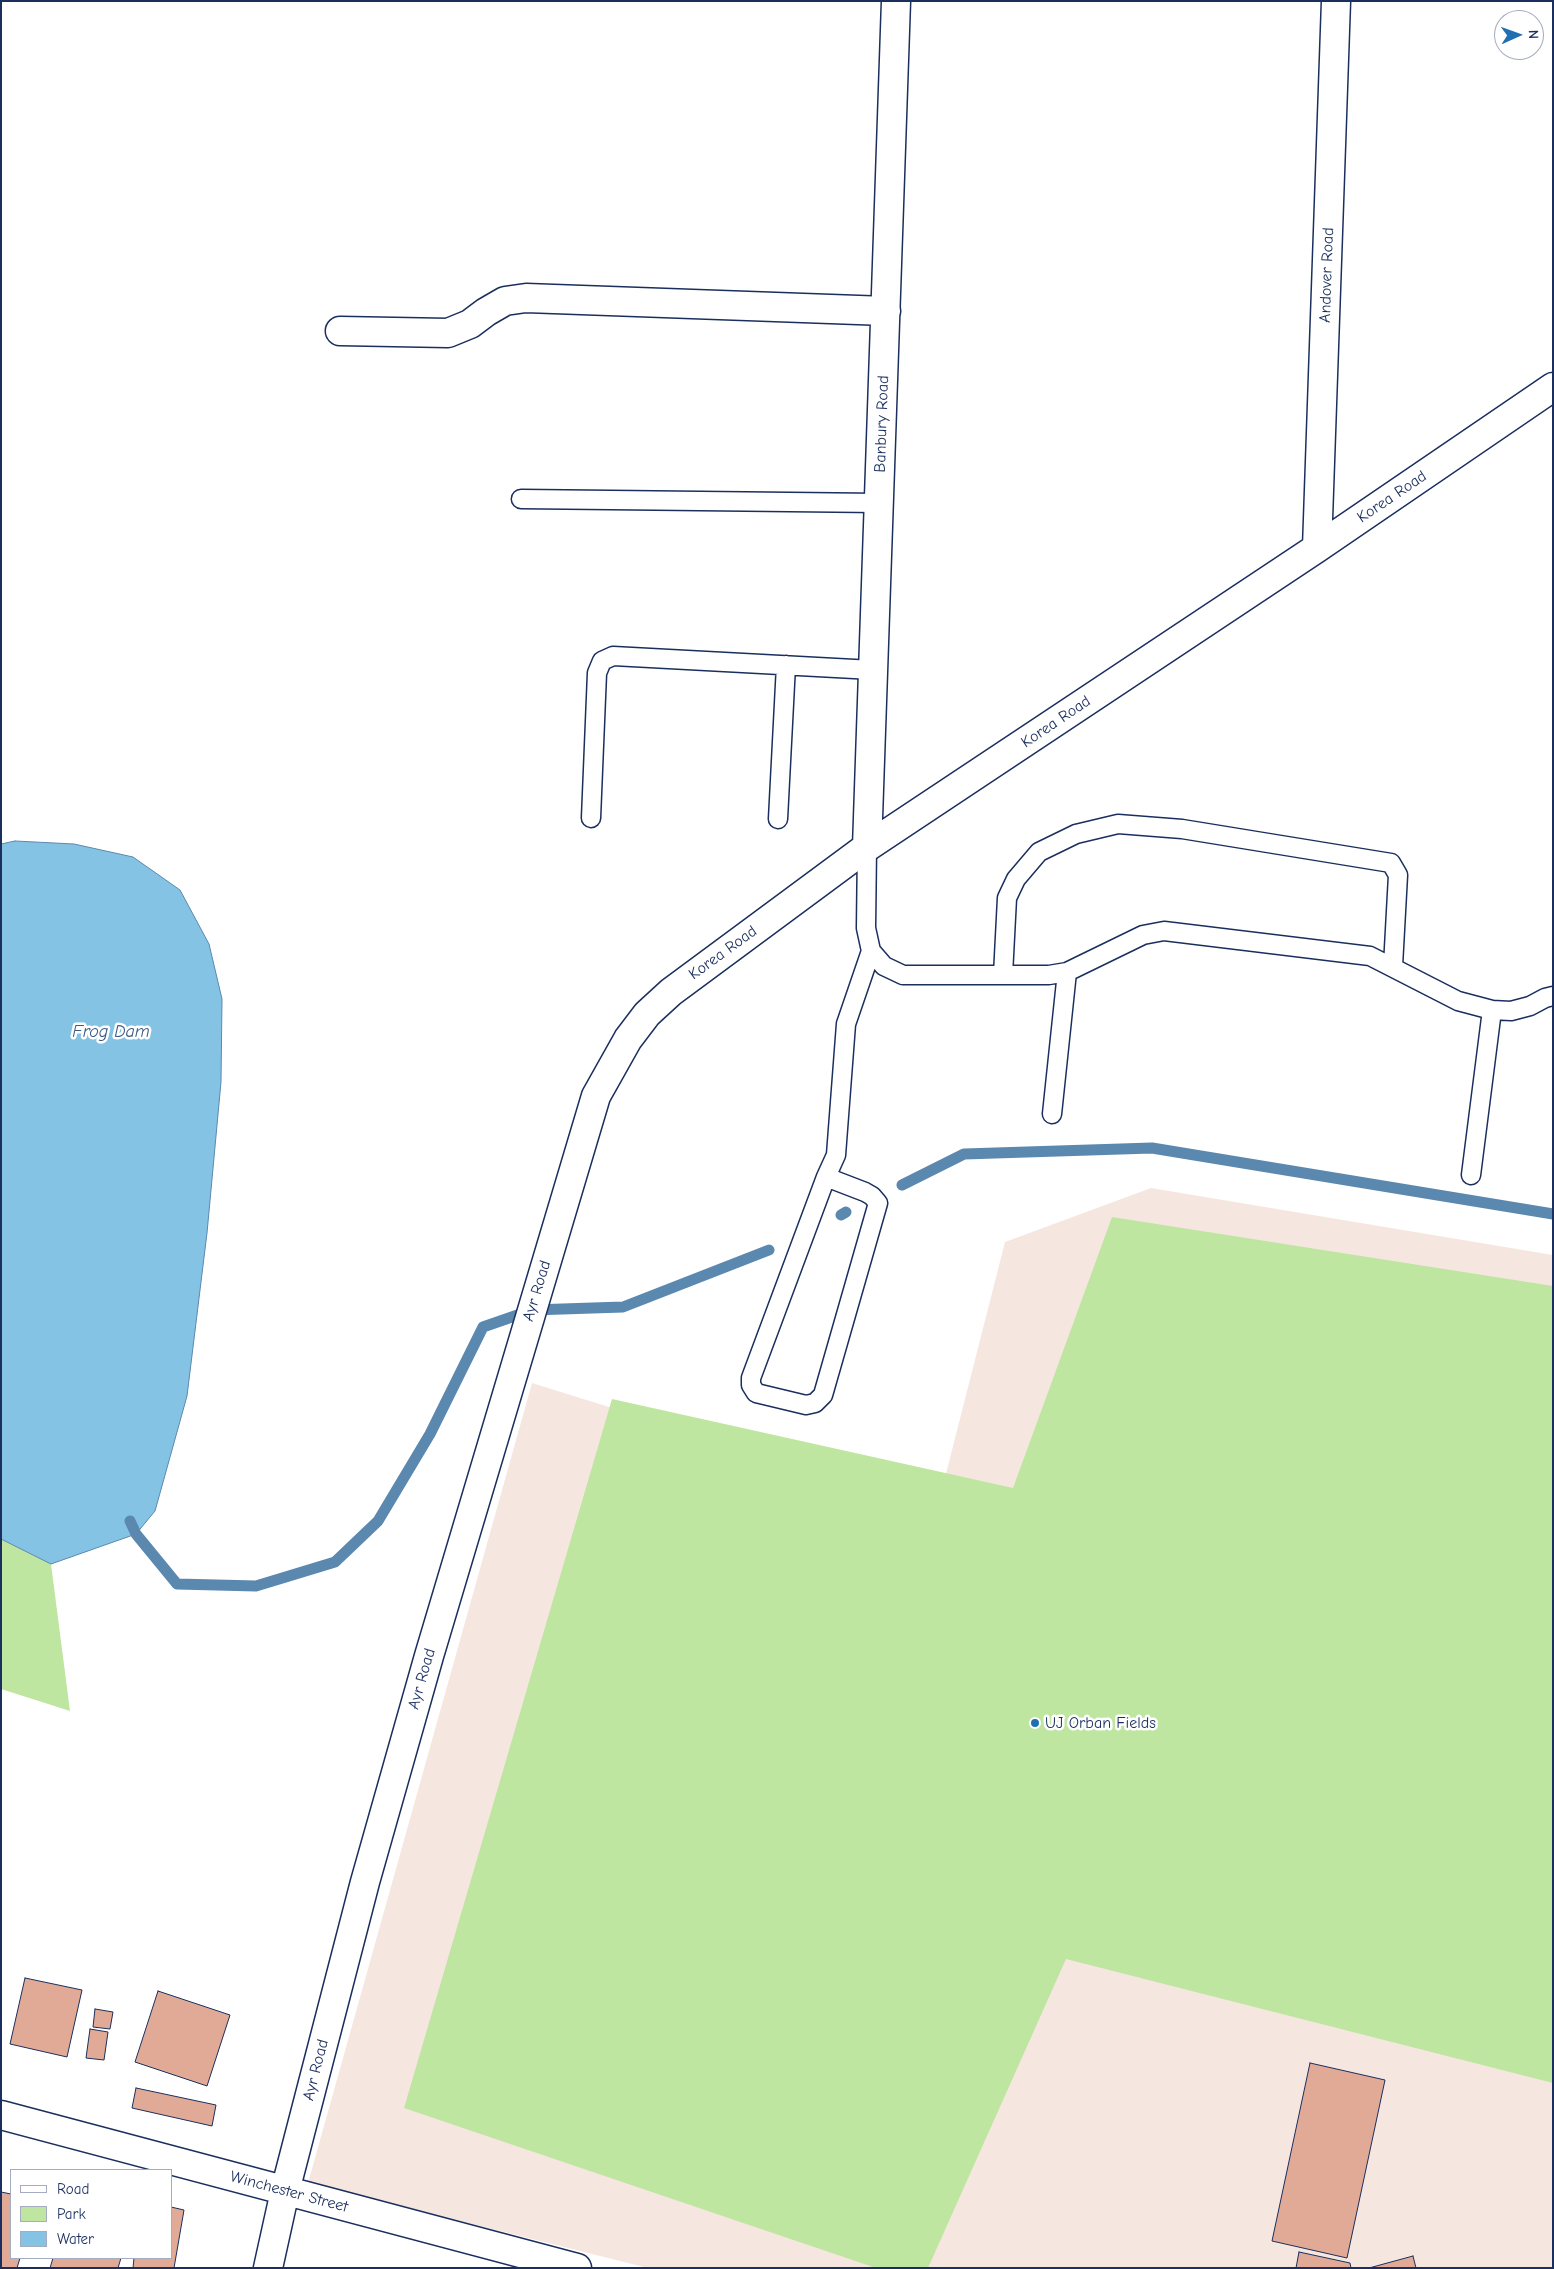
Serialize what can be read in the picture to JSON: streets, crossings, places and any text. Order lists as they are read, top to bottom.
{
  "streets": {
    "street": [
      "Andover Road",
      "Banbury Road",
      "Korea Road",
      "Ayr Road",
      "Winchester Street"
    ]
  },
  "crossings": [
    ["Andover Road", "Korea Road"],
    ["Banbury Road", "Korea Road"],
    ["Korea Road", "Ayr Road"],
    ["Ayr Road", "Winchester Street"]
  ],
  "water": ["Frog Dam"],
  "places": ["UJ Orban Fields"],
  "legend": ["Road", "Park", "Water"],
  "north": "right"
}
